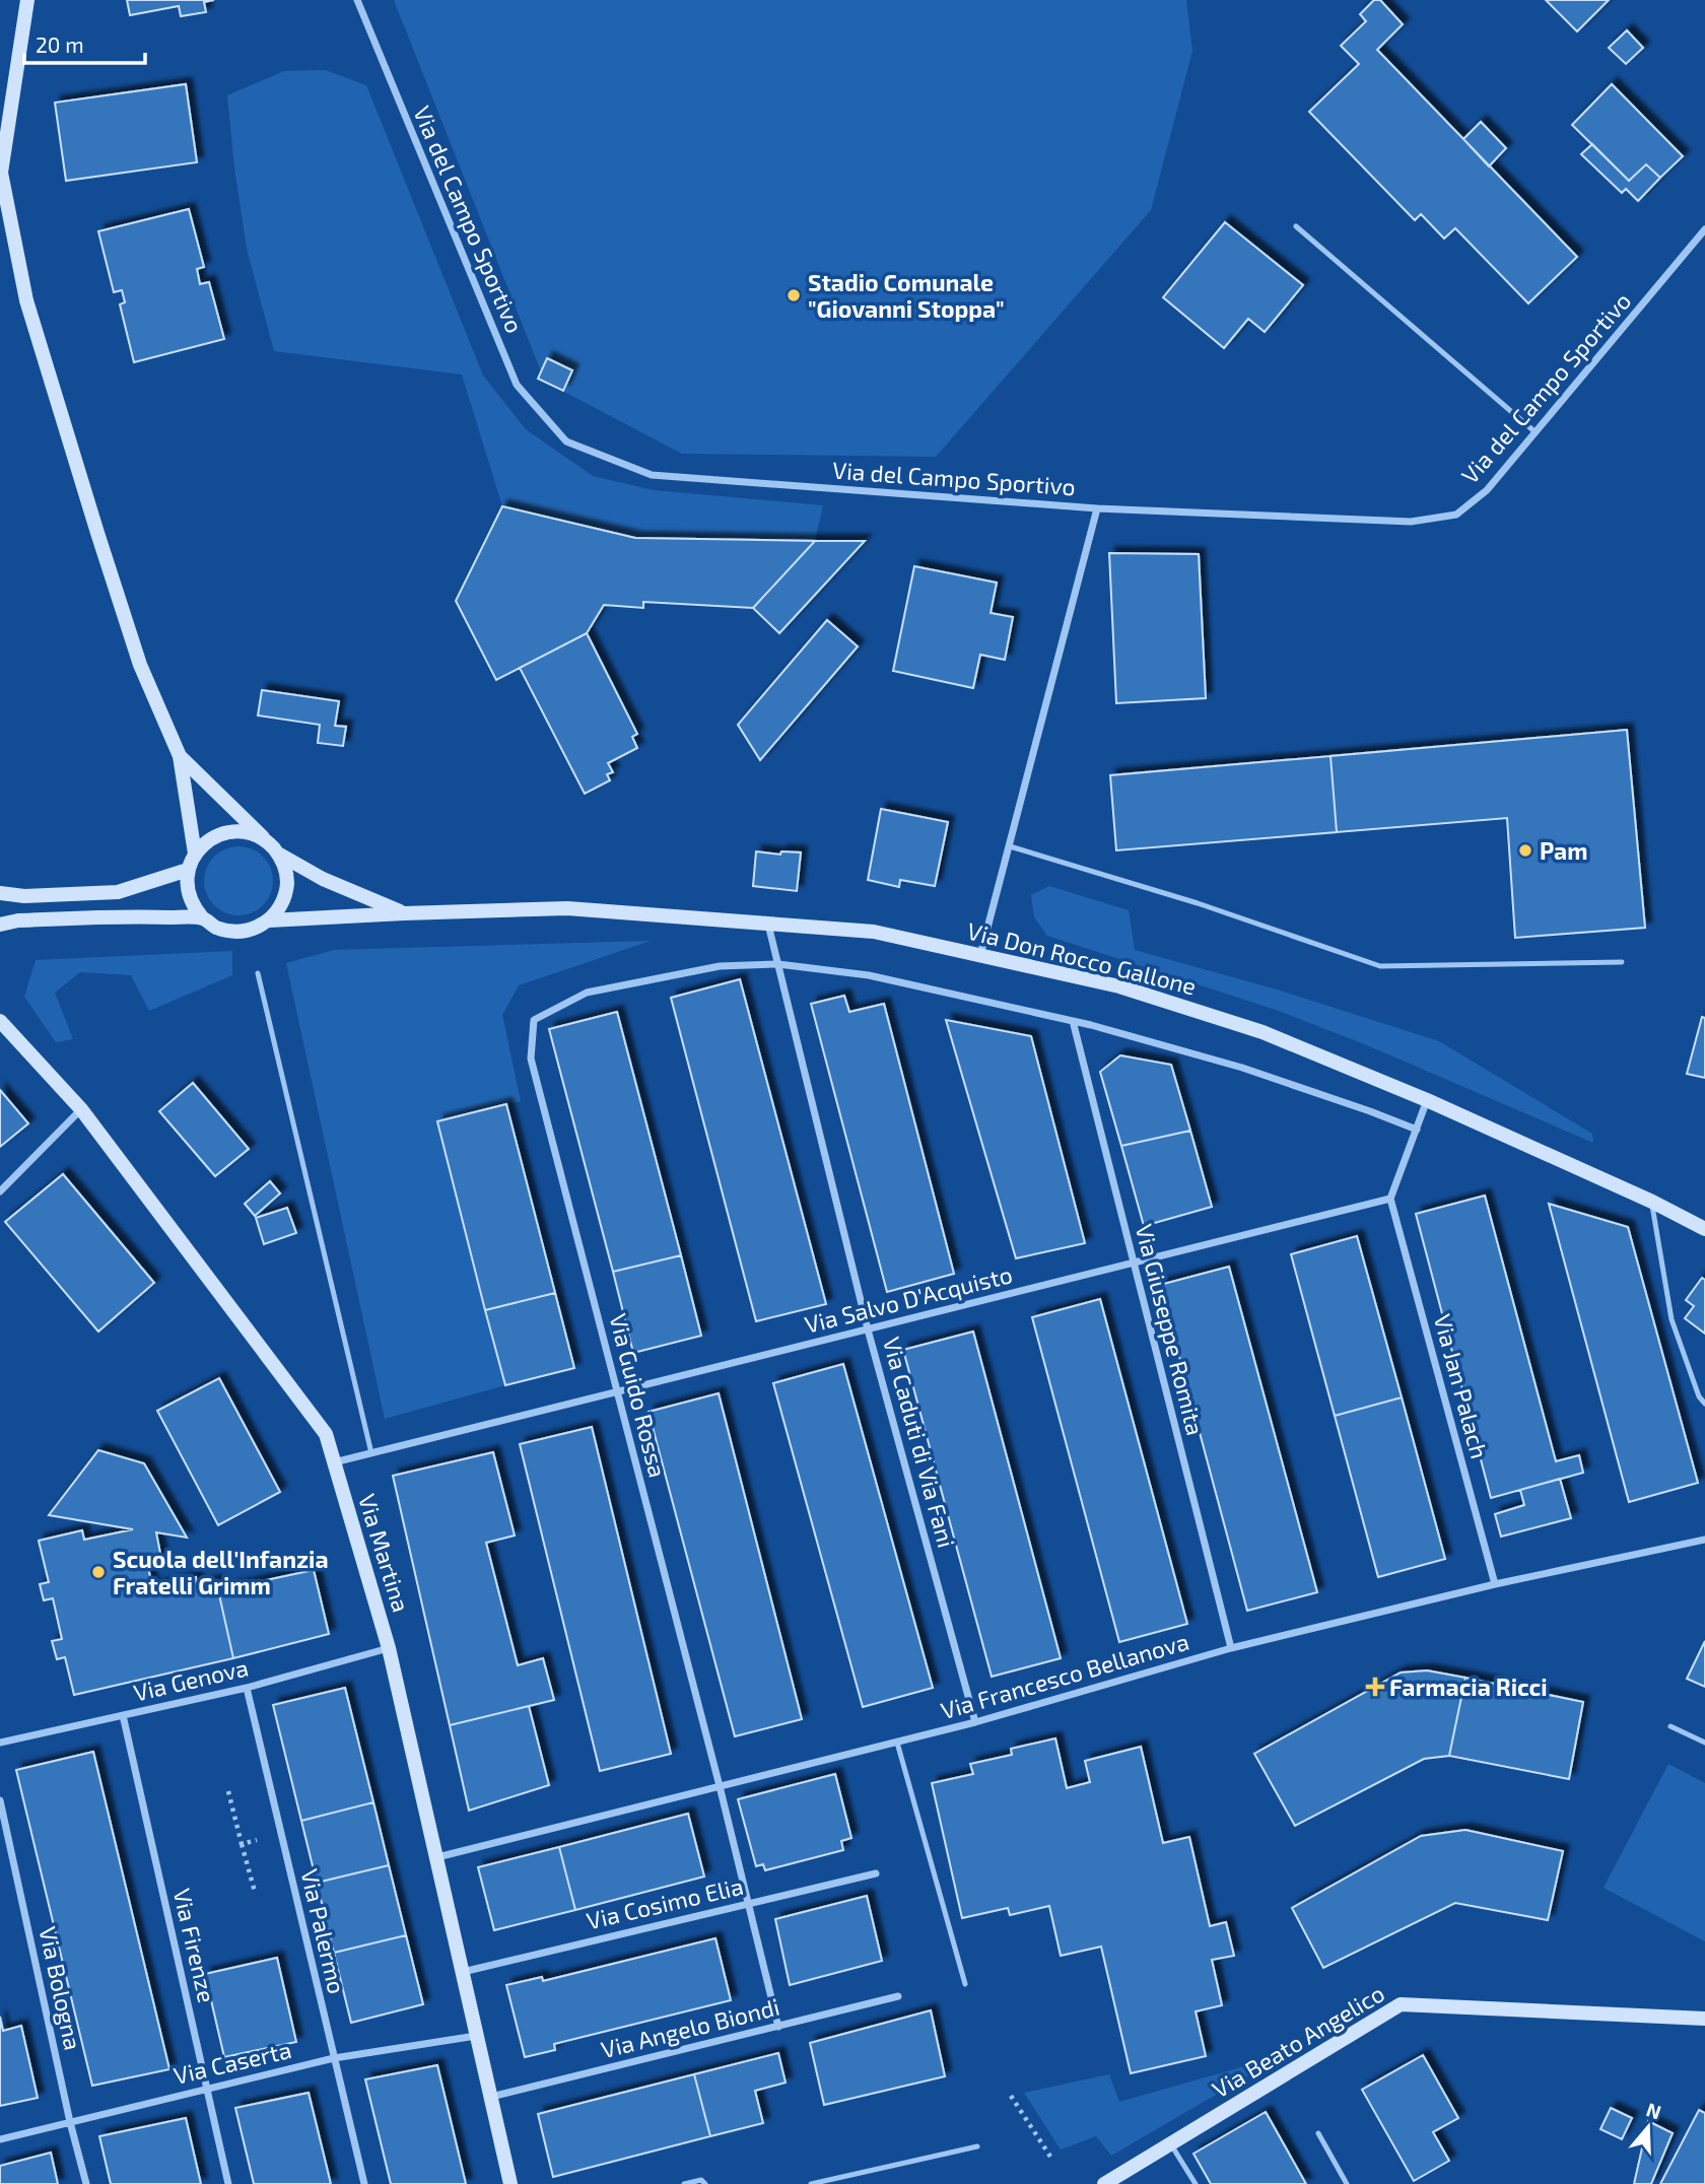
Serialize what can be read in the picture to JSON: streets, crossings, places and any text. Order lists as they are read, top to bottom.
{
  "streets": {
    "street": [
      "Via del Campo Sportivo",
      "Via Don Rocco Gallone",
      "Via Salvo D'Acquisto",
      "Via Giuseppe Romita",
      "Via Jan Palach",
      "Via Guido Rossa",
      "Via Caduti di Via Fani",
      "Via Martina",
      "Via Francesco Bellanova",
      "Via Genova",
      "Via Cosimo Elia",
      "Via Palermo",
      "Via Firenze",
      "Via Bologna",
      "Via Angelo Biondi",
      "Via Beato Angelico",
      "Via Caserta"
    ]
  },
  "crossings": [
    ["Via Don Rocco Gallone", "Via Caduti di Via Fani"],
    ["Via Salvo D'Acquisto", "Via Giuseppe Romita"],
    ["Via Salvo D'Acquisto", "Via Jan Palach"],
    ["Via Salvo D'Acquisto", "Via Guido Rossa"],
    ["Via Salvo D'Acquisto", "Via Caduti di Via Fani"],
    ["Via Salvo D'Acquisto", "Via Martina"],
    ["Via Giuseppe Romita", "Via Francesco Bellanova"],
    ["Via Jan Palach", "Via Francesco Bellanova"],
    ["Via Guido Rossa", "Via Caduti di Via Fani"],
    ["Via Guido Rossa", "Via Francesco Bellanova"],
    ["Via Guido Rossa", "Via Cosimo Elia"],
    ["Via Guido Rossa", "Via Angelo Biondi"],
    ["Via Caduti di Via Fani", "Via Francesco Bellanova"],
    ["Via Martina", "Via Francesco Bellanova"],
    ["Via Martina", "Via Genova"],
    ["Via Martina", "Via Cosimo Elia"],
    ["Via Martina", "Via Angelo Biondi"],
    ["Via Martina", "Via Caserta"],
    ["Via Genova", "Via Palermo"],
    ["Via Genova", "Via Firenze"],
    ["Via Palermo", "Via Caserta"],
    ["Via Firenze", "Via Caserta"],
    ["Via Bologna", "Via Caserta"]
  ],
  "places": {
    "other": ["Stadio Comunale \"Giovanni Stoppa\"", "Pam", "Scuola dell'Infanzia Fratelli Grimm"],
    "health": ["Farmacia Ricci"]
  },
  "scale_bar": "20 m",
  "north": "top"
}
